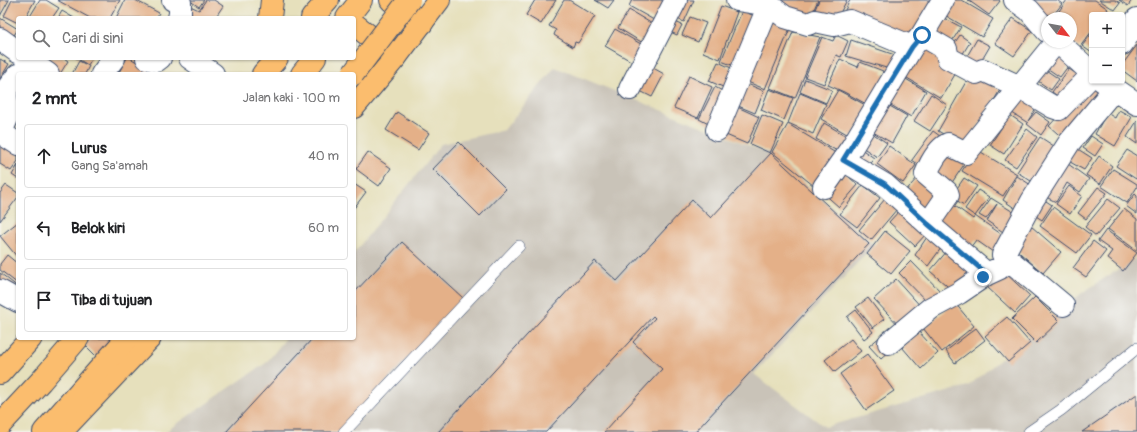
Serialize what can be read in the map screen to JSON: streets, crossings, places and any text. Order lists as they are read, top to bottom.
{
  "north": "bottom right",
  "page": {
    "map_buttons": ["+", "−"],
    "search": "Cari di sini",
    "heading": ["2 mnt", "Jalan kaki · 100 m"],
    "list": [
      ["Lurus", "Gang Sa'amah", "40 m"],
      ["Belok kiri", "60 m"],
      "Tiba di tujuan"
    ]
  }
}
